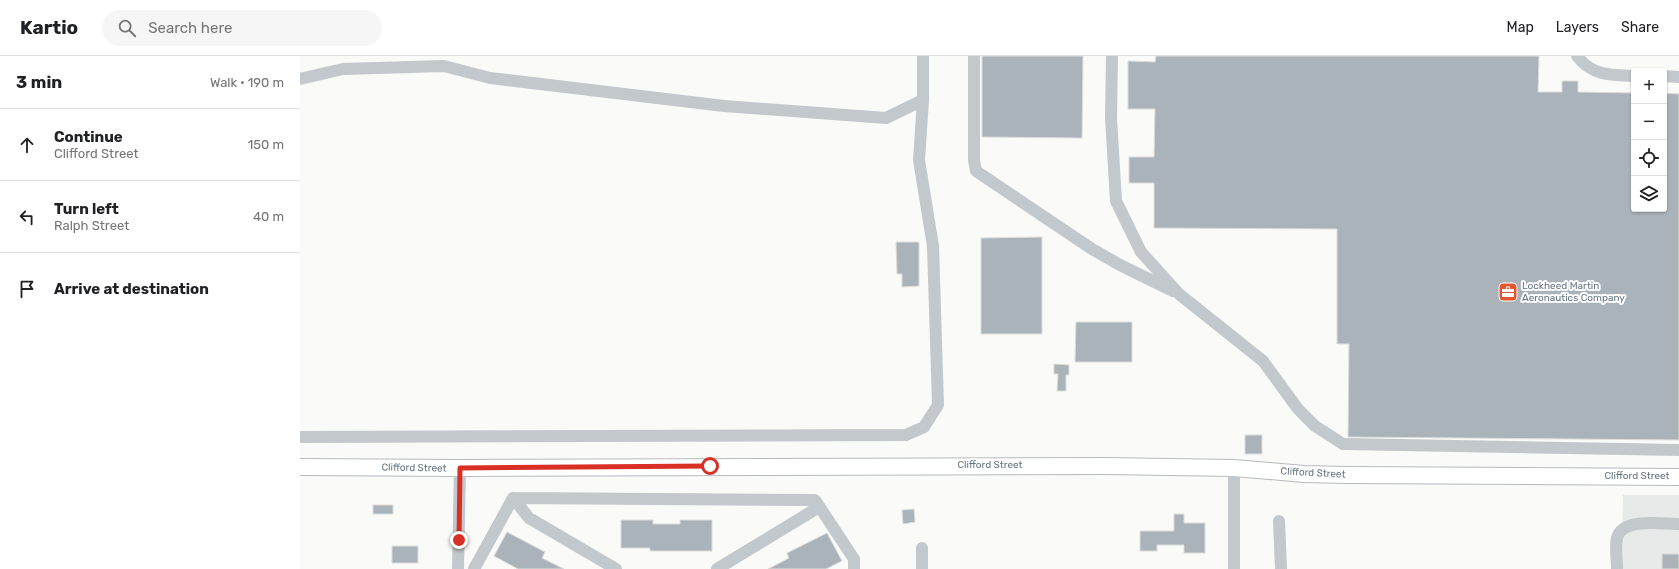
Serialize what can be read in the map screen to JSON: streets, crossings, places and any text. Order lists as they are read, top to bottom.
{
  "streets": {
    "main road": ["Clifford Street"]
  },
  "places": {
    "office": ["Lockheed Martin Aeronautics Company"]
  },
  "page": {
    "header": "Kartio",
    "search": "Search here",
    "nav": ["Map", "Layers", "Share"],
    "heading": ["3 min", "Walk · 190 m"],
    "map_buttons": ["+", "−"],
    "list": [
      ["Continue", "Clifford Street", "150 m"],
      ["Turn left", "Ralph Street", "40 m"],
      "Arrive at destination"
    ]
  }
}
